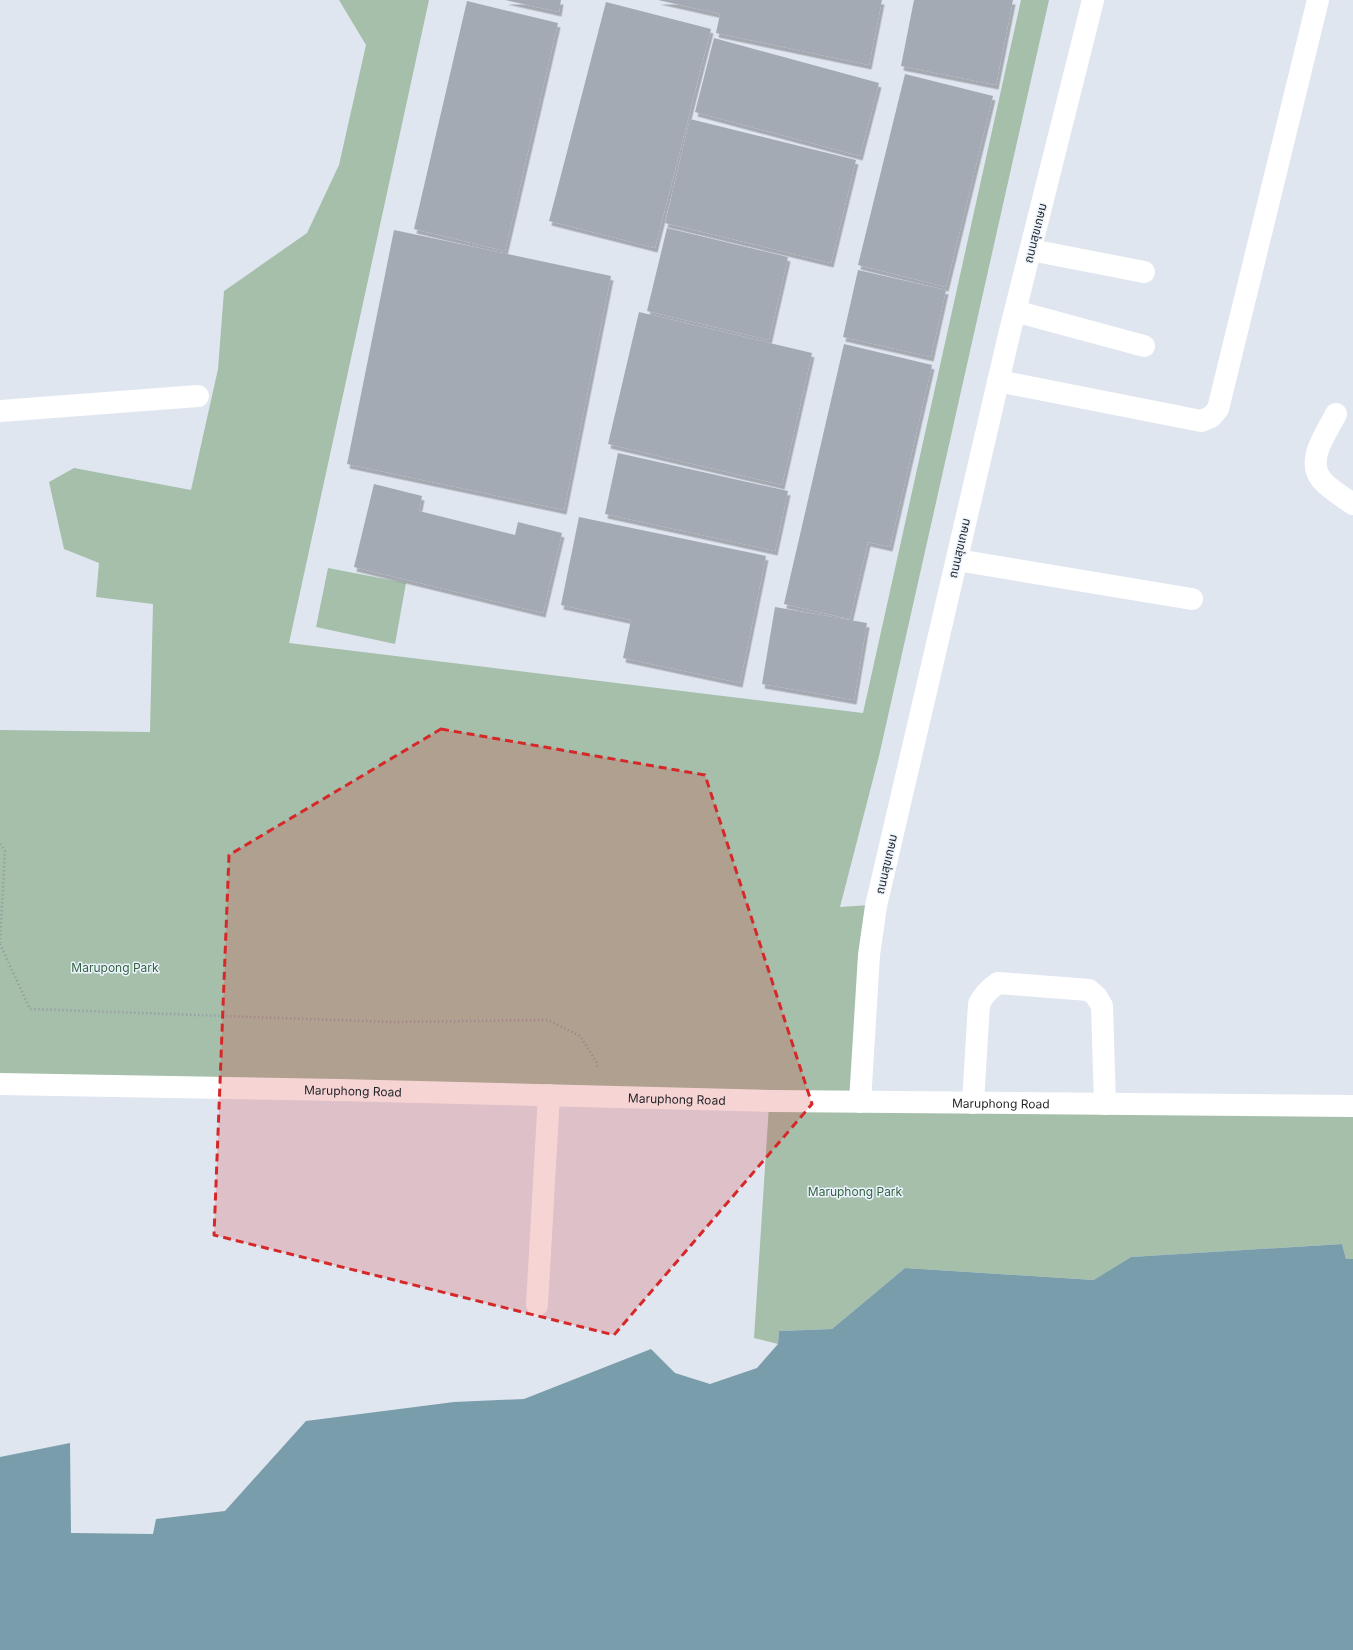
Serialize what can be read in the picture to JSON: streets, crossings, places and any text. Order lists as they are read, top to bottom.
{
  "streets": {
    "street": ["ถนนสุขเกษม", "Maruphong Road"]
  },
  "crossings": [
    ["ถนนสุขเกษม", "Maruphong Road"]
  ],
  "parks": ["Marupong Park", "Maruphong Park"]
}
